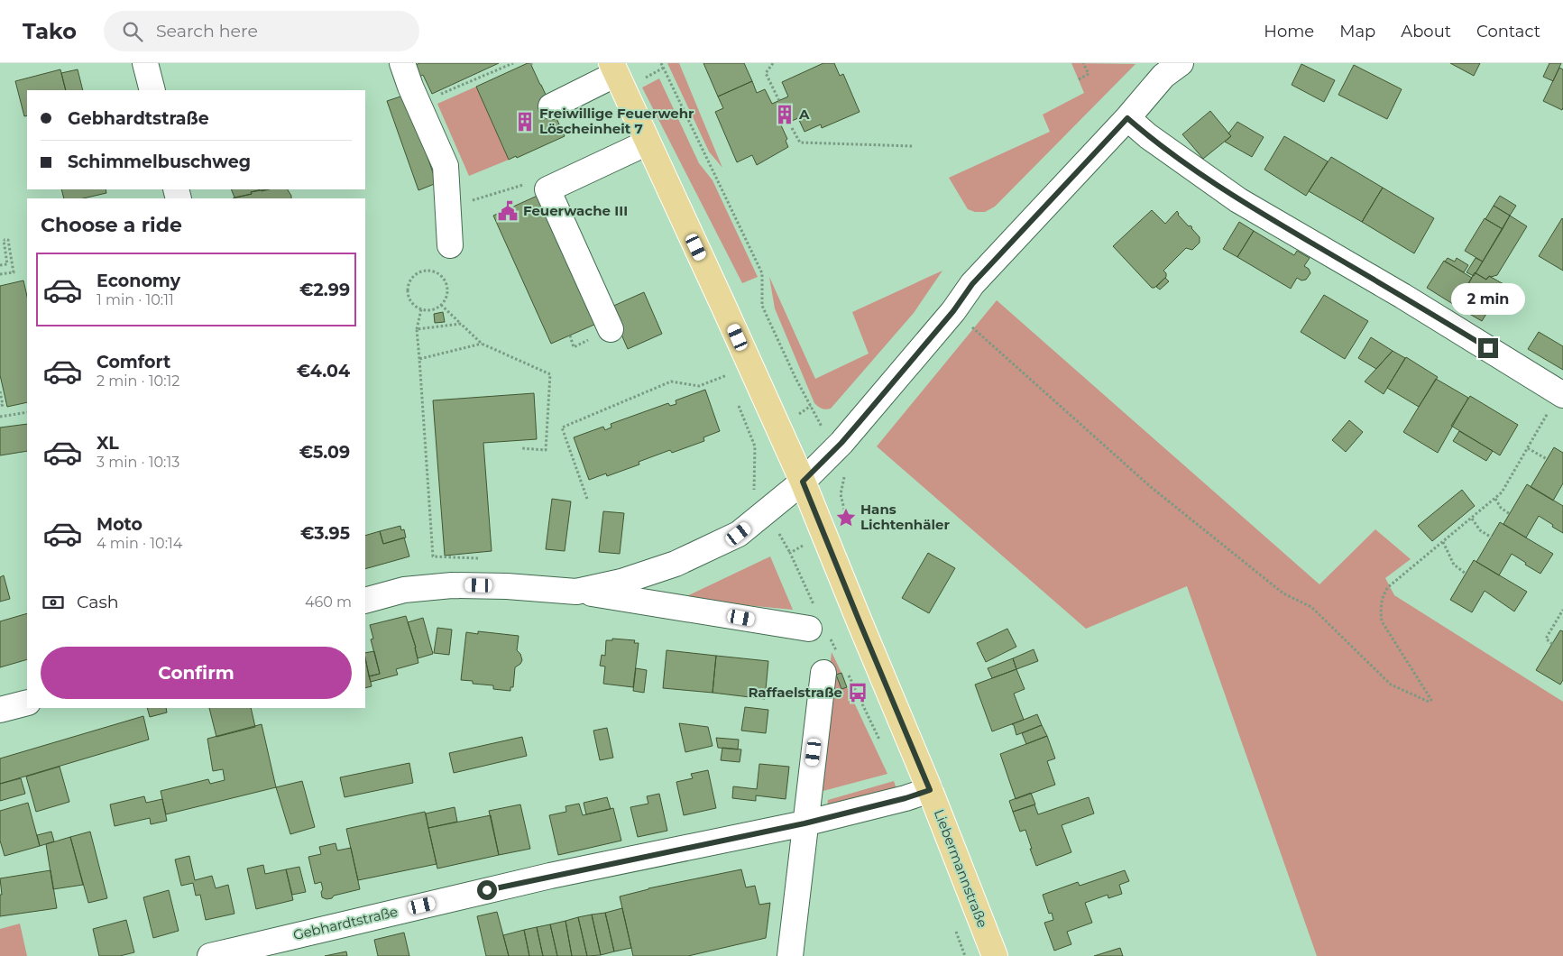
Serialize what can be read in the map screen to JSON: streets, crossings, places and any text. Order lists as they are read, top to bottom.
{
  "streets": {
    "main road": ["Liebermannstraße"],
    "street": ["Gebhardtstraße"]
  },
  "crossings": [
    ["Liebermannstraße", "Gebhardtstraße"]
  ],
  "places": {
    "building": ["A", "Freiwillige Feuerwehr Löscheinheit 7"],
    "public building": ["Feuerwache III"],
    "place": ["Hans Lichtenhäler"],
    "bus stop": ["Raffaelstraße"]
  },
  "page": {
    "header": "Tako",
    "search": "Search here",
    "nav": [
      "Home",
      "Map",
      "About",
      "Contact"
    ],
    "banner": ["Gebhardtstraße", "Schimmelbuschweg"],
    "heading": "Choose a ride",
    "list": [
      {
        "name": "Economy",
        "note": "1 min · 10:11",
        "value": "€2.99"
      },
      {
        "name": "Comfort",
        "note": "2 min · 10:12",
        "value": "€4.04"
      },
      {
        "name": "XL",
        "note": "3 min · 10:13",
        "value": "€5.09"
      },
      {
        "name": "Moto",
        "note": "4 min · 10:14",
        "value": "€3.95"
      }
    ],
    "bubble": "2 min",
    "pay": ["Cash", "460 m"],
    "buttons": "Confirm"
  }
}
